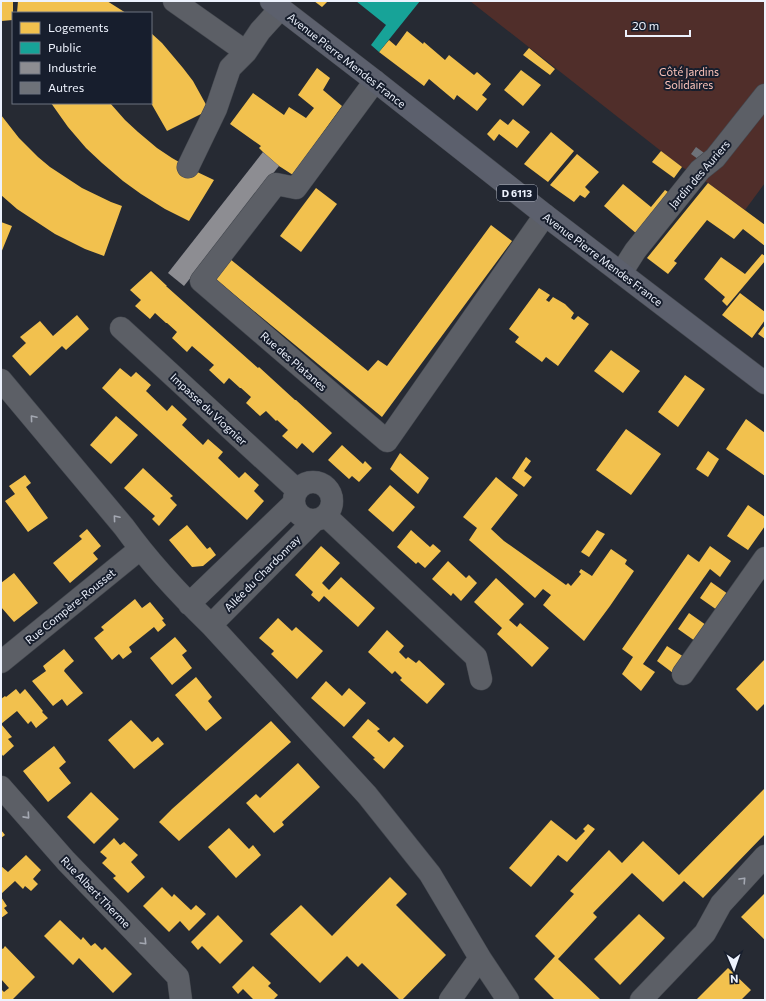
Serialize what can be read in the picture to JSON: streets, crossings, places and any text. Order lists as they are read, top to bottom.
{
  "streets": {
    "main road": ["Avenue Pierre Mendes France", "D 6113"],
    "street": [
      "Jardin des Auriers",
      "Rue des Platanes",
      "Impasse du Viognier",
      "Allée du Chardonnay",
      "Rue Compère-Rousset",
      "Rue Albert Therme"
    ]
  },
  "crossings": [
    ["Avenue Pierre Mendes France", "Jardin des Auriers"],
    ["Avenue Pierre Mendes France", "Rue des Platanes"],
    ["Impasse du Viognier", "Allée du Chardonnay"]
  ],
  "one_way": ["Rue Albert Therme"],
  "parks": ["Côté Jardins Solidaires"],
  "legend": [
    "Logements",
    "Public",
    "Industrie",
    "Autres"
  ],
  "scale_bar": "20 m",
  "north": "bottom"
}
